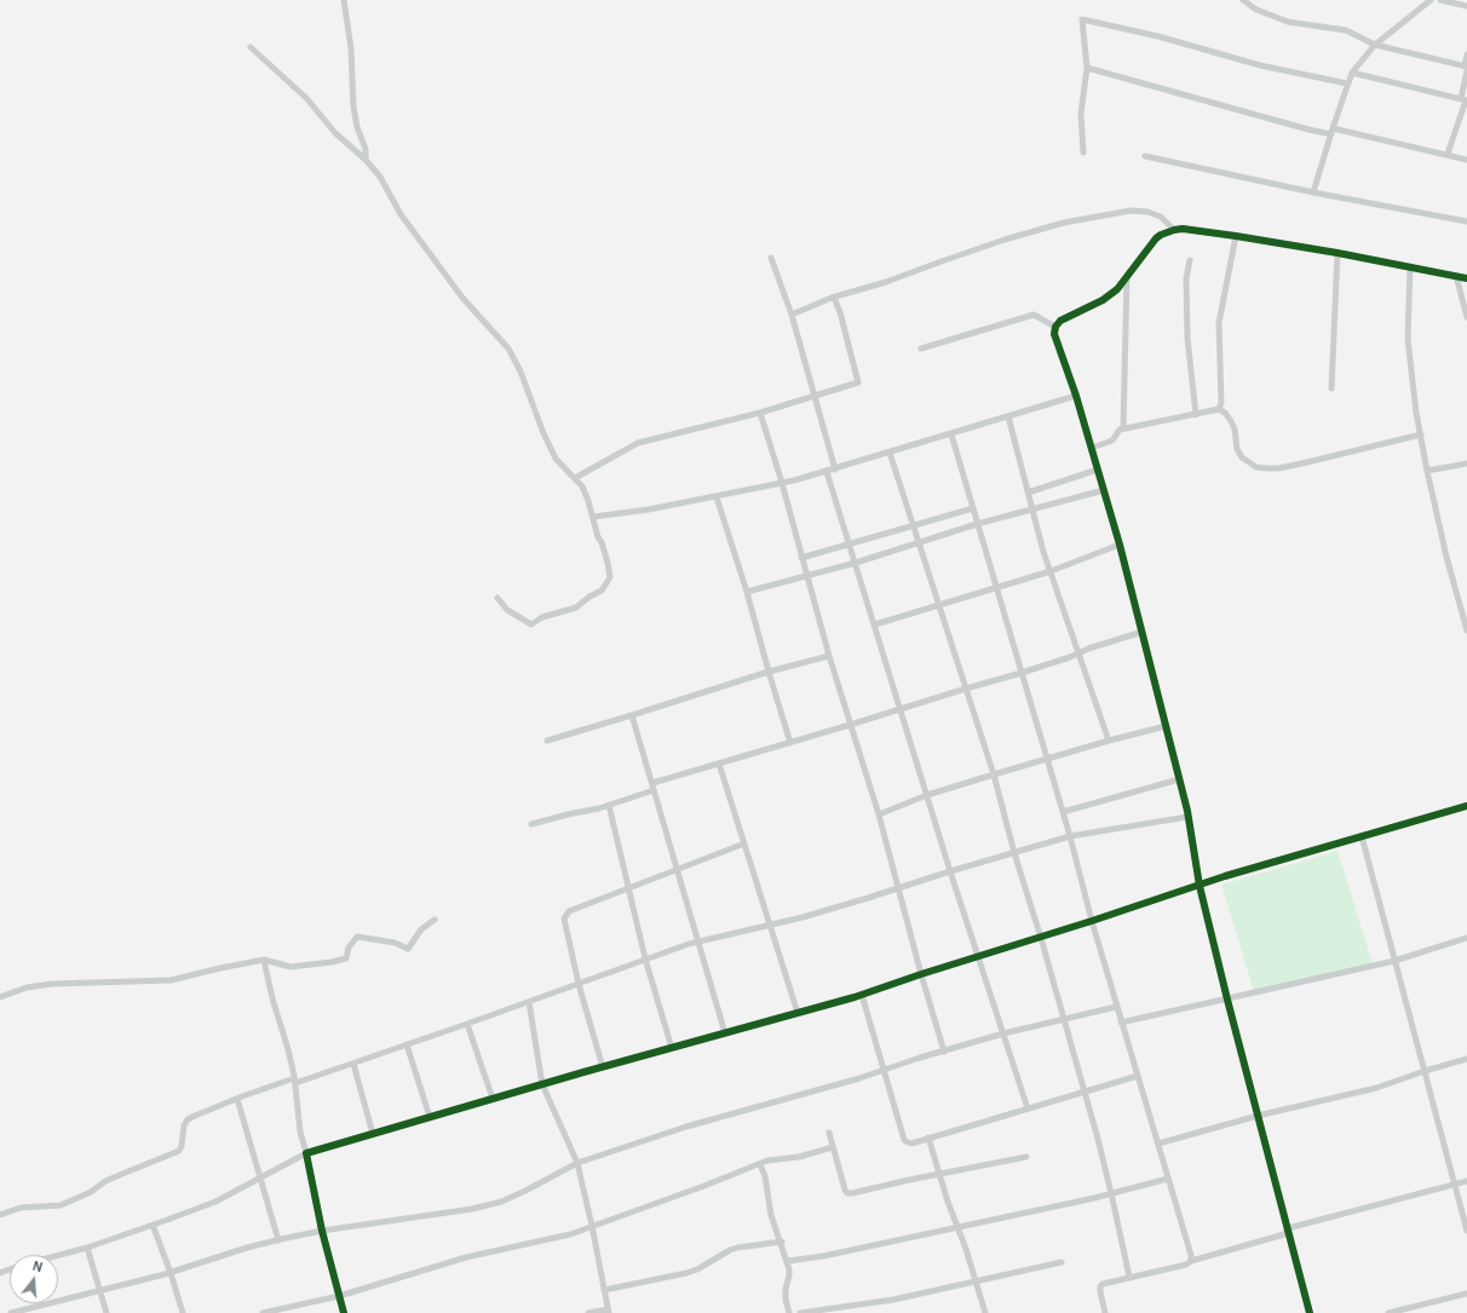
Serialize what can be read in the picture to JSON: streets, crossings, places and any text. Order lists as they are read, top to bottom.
{
  "north": "top"
}
